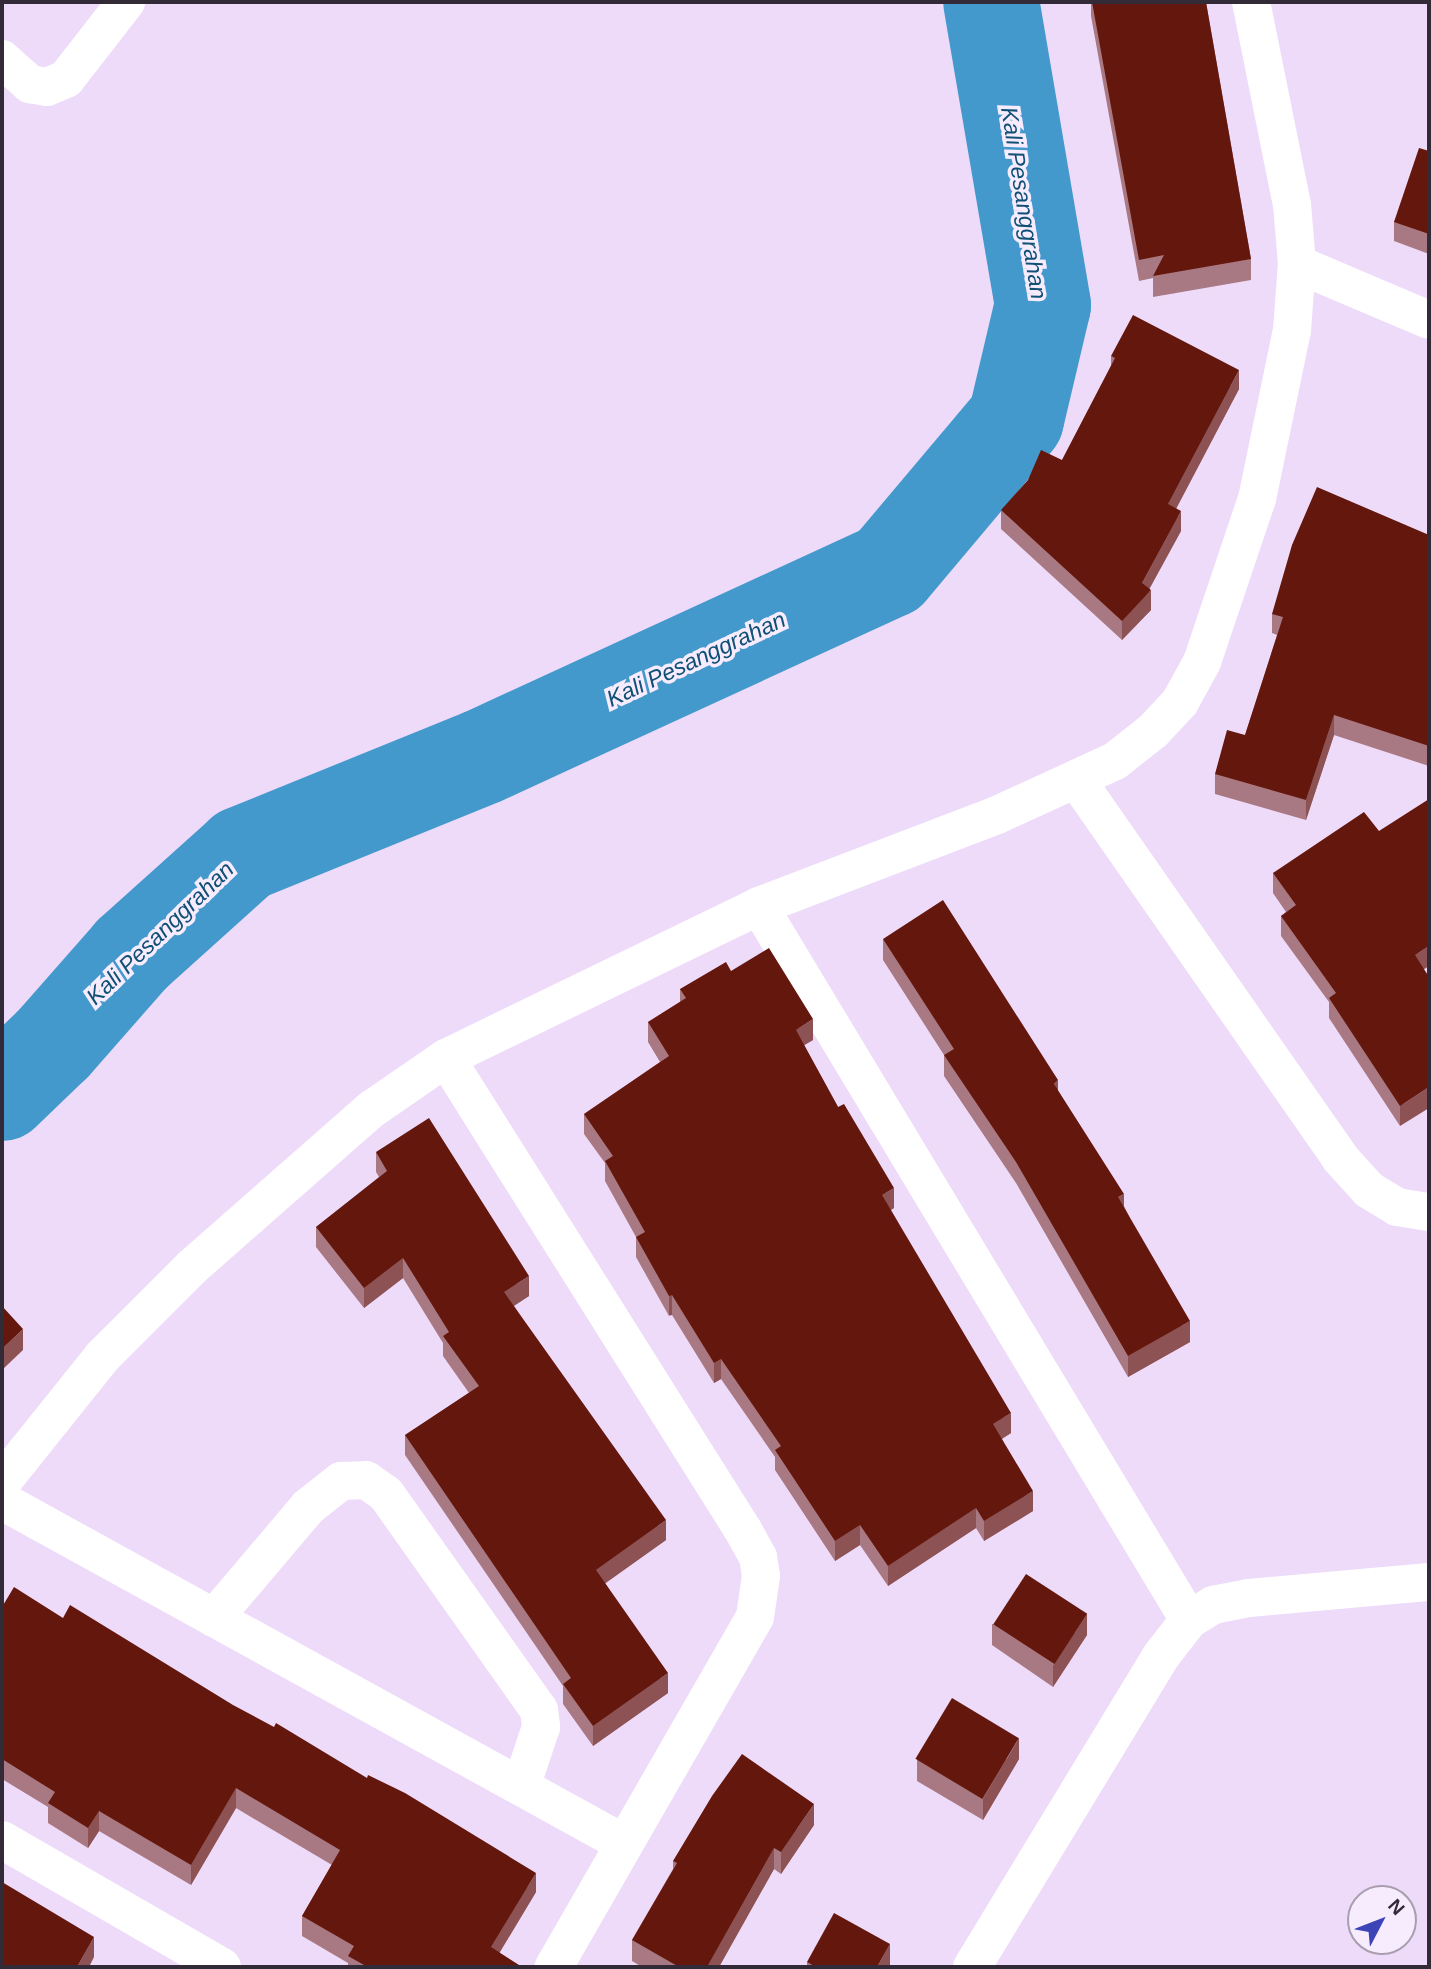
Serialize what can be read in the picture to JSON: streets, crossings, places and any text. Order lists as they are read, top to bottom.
{
  "water": ["Kali Pesanggrahan"],
  "north": "top right"
}
